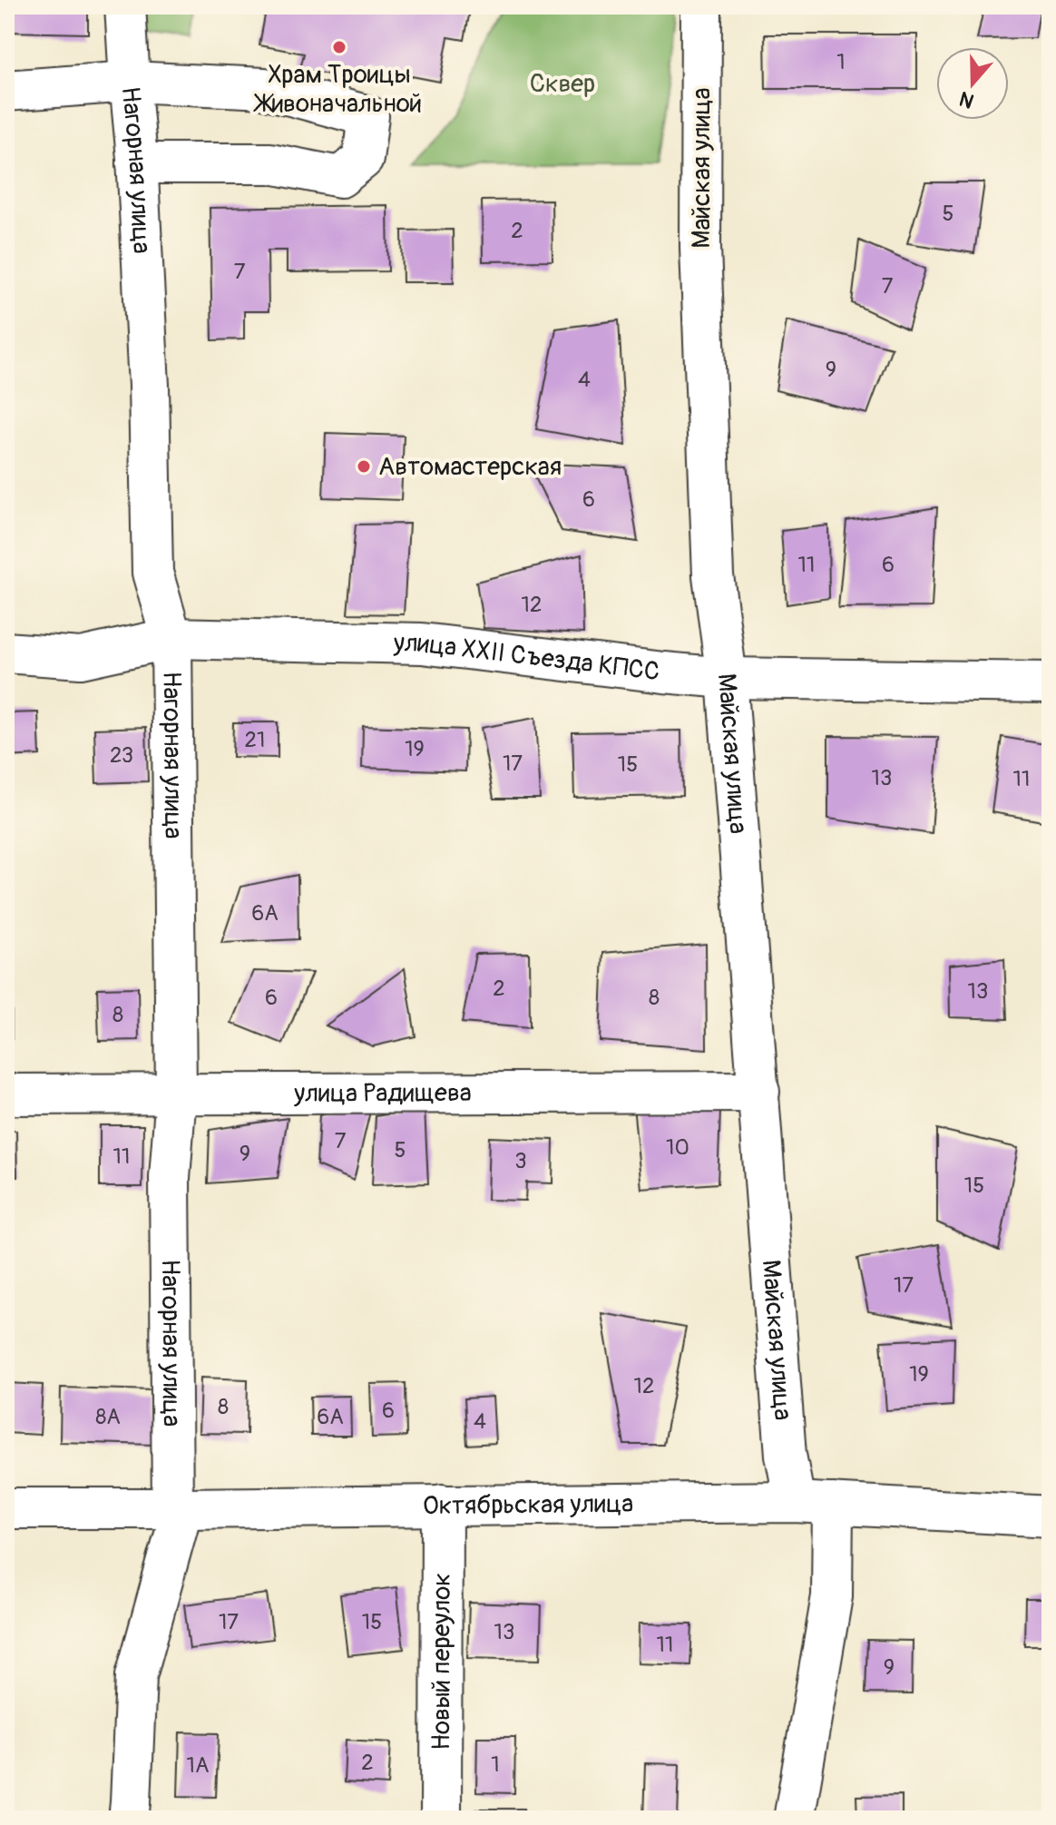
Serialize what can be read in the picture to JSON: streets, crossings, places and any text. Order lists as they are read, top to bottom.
{
  "streets": {
    "street": [
      "Майская улица",
      "Нагорная улица",
      "улица XXII Съезда КПСС",
      "улица Радищева",
      "Октябрьская улица",
      "Новый переулок"
    ]
  },
  "crossings": [
    ["Майская улица", "улица XXII Съезда КПСС"],
    ["Майская улица", "улица Радищева"],
    ["Майская улица", "Октябрьская улица"],
    ["Нагорная улица", "улица XXII Съезда КПСС"],
    ["Нагорная улица", "улица Радищева"],
    ["Нагорная улица", "Октябрьская улица"],
    ["Октябрьская улица", "Новый переулок"]
  ],
  "parks": ["Сквер"],
  "places": ["Храм Троицы Живоначальной", "Автомастерская"],
  "house_numbers": [
    "1",
    "5",
    "2",
    "7",
    "7",
    "9",
    "4",
    "6",
    "11",
    "6",
    "12",
    "21",
    "19",
    "23",
    "17",
    "15",
    "13",
    "11",
    "6А",
    "2",
    "13",
    "6",
    "8",
    "8",
    "7",
    "10",
    "5",
    "9",
    "11",
    "3",
    "15",
    "17",
    "19",
    "12",
    "8",
    "6",
    "8А",
    "6А",
    "4",
    "17",
    "15",
    "13",
    "11",
    "9",
    "2",
    "1",
    "1А"
  ],
  "north": "bottom"
}
